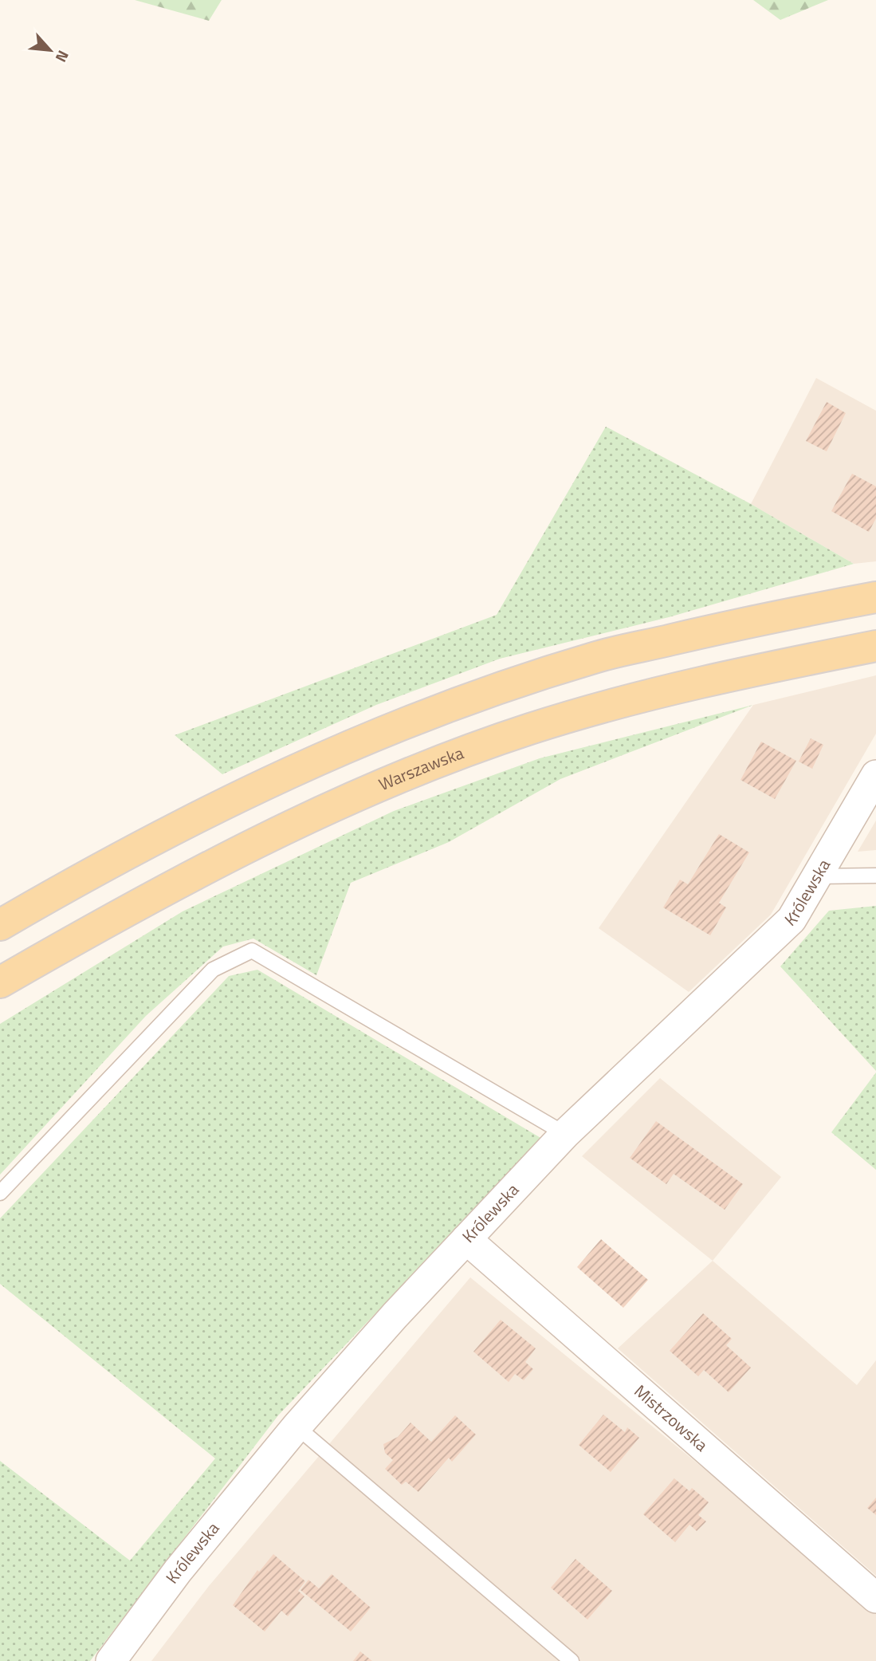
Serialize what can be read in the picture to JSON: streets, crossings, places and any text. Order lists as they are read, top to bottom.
{
  "streets": {
    "main road": ["Warszawska"],
    "street": ["Królewska", "Mistrzowska"]
  },
  "crossings": [
    ["Królewska", "Mistrzowska"]
  ],
  "north": "bottom right"
}
